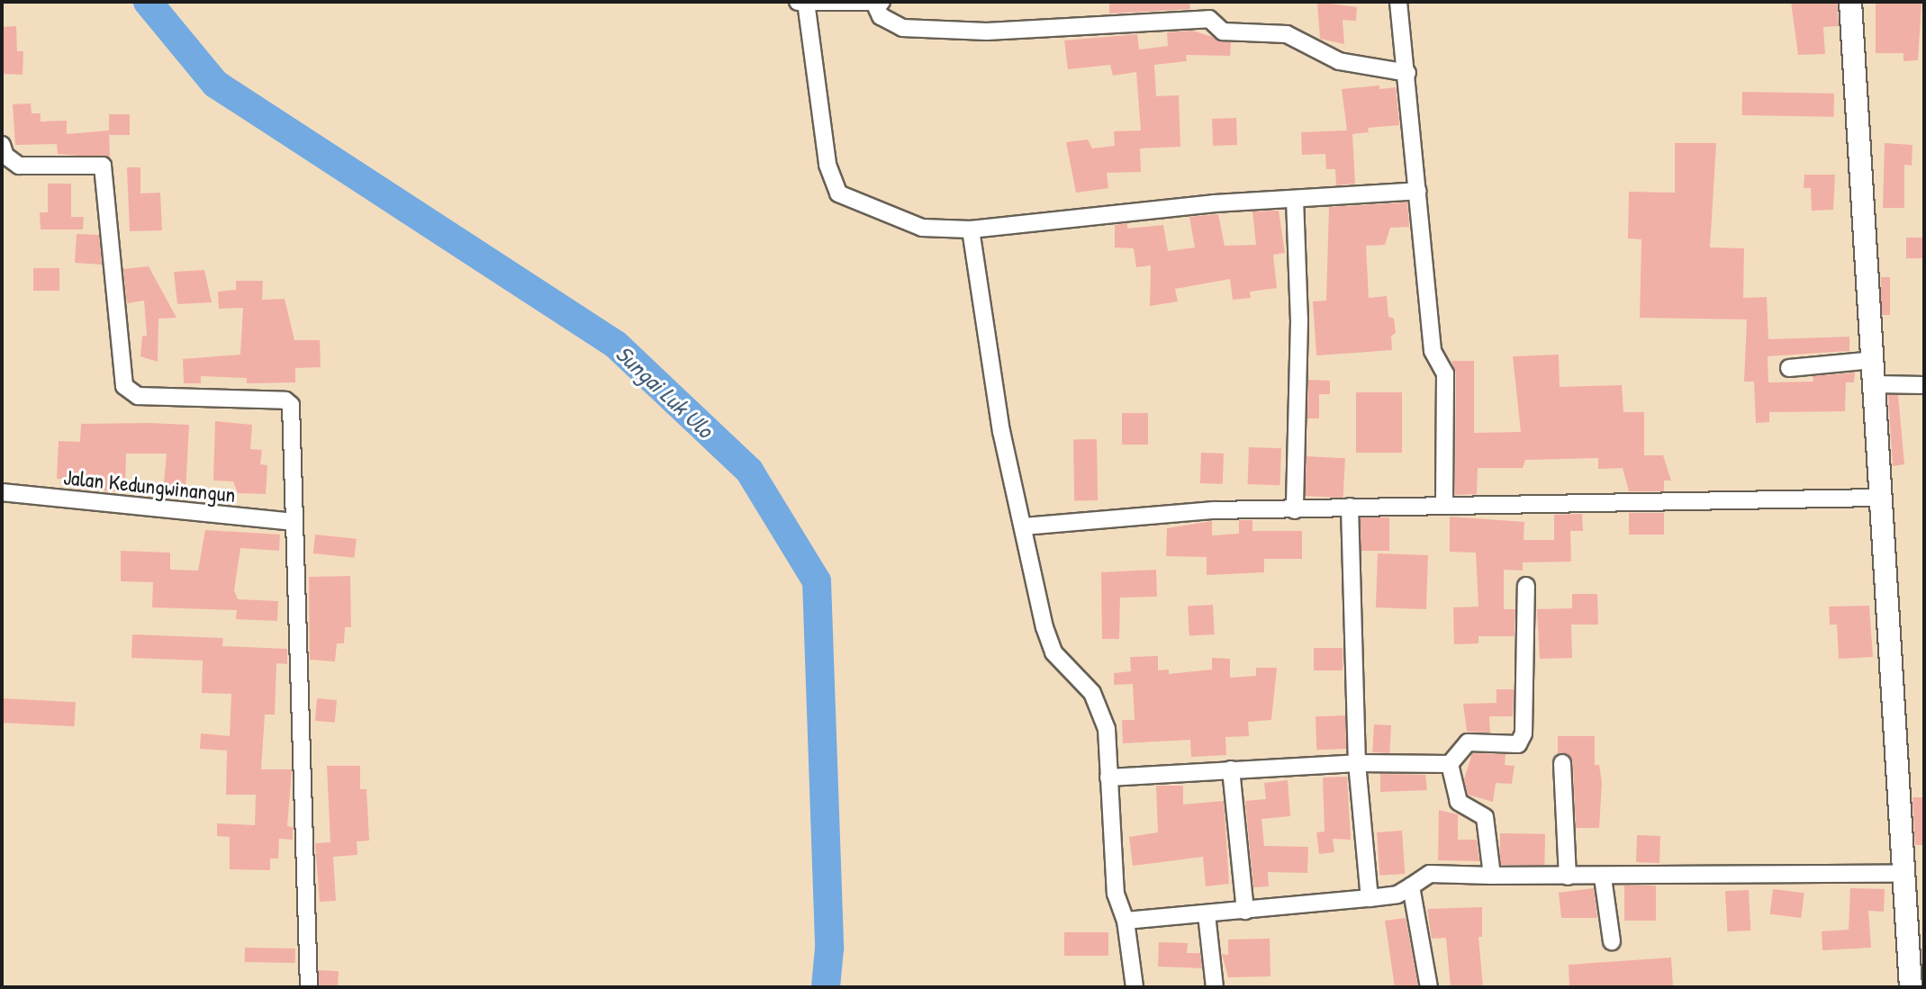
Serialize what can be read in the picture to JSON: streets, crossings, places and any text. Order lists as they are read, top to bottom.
{
  "streets": {
    "street": ["Jalan Kedungwinangun"]
  },
  "water": ["Sungai Luk Ulo"]
}
